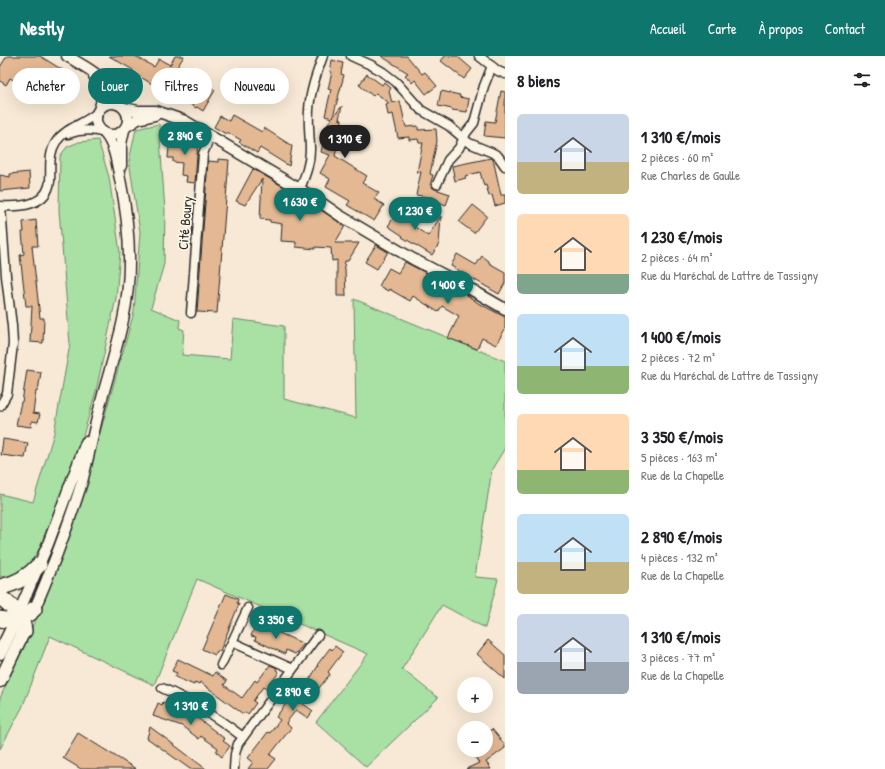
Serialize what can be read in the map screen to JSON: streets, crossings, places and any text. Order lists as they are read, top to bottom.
{
  "streets": {
    "street": ["Cité Boury"]
  },
  "page": {
    "header": "Nestly",
    "nav": [
      "Accueil",
      "Carte",
      "À propos",
      "Contact"
    ],
    "heading": "8 biens",
    "chip": [
      "Acheter",
      "Louer",
      "Filtres",
      "Nouveau"
    ],
    "list": [
      {
        "name": "1 310 €/mois",
        "note": "2 pièces · 60 m² · Rue Charles de Gaulle"
      },
      {
        "name": "1 230 €/mois",
        "note": "2 pièces · 64 m² · Rue du Maréchal de Lattre de Tassigny"
      },
      {
        "name": "1 400 €/mois",
        "note": "2 pièces · 72 m² · Rue du Maréchal de Lattre de Tassigny"
      },
      {
        "name": "3 350 €/mois",
        "note": "5 pièces · 163 m² · Rue de la Chapelle"
      },
      {
        "name": "2 890 €/mois",
        "note": "4 pièces · 132 m² · Rue de la Chapelle"
      },
      {
        "name": "1 310 €/mois",
        "note": "3 pièces · 77 m² · Rue de la Chapelle"
      }
    ],
    "price": [
      "2 840 €",
      "1 310 €",
      "1 630 €",
      "1 230 €",
      "1 400 €",
      "3 350 €",
      "2 890 €",
      "1 310 €"
    ],
    "map_buttons": ["+", "−"]
  }
}
